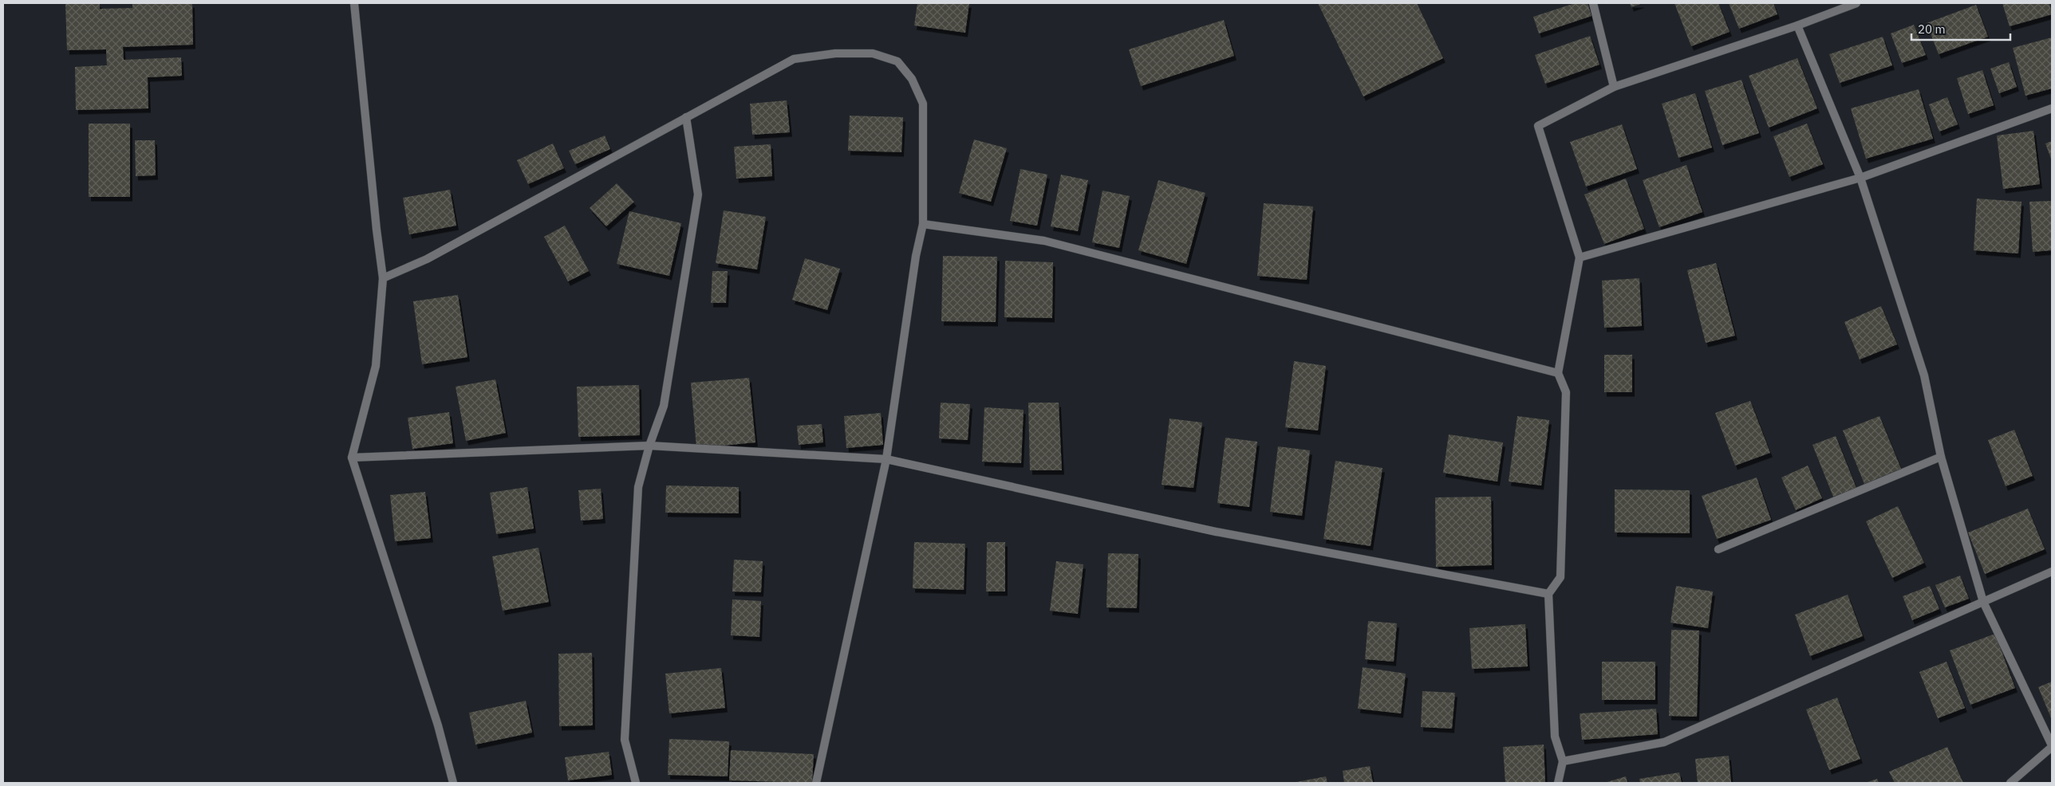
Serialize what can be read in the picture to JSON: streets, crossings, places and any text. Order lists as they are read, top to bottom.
{
  "scale_bar": "20 m"
}
